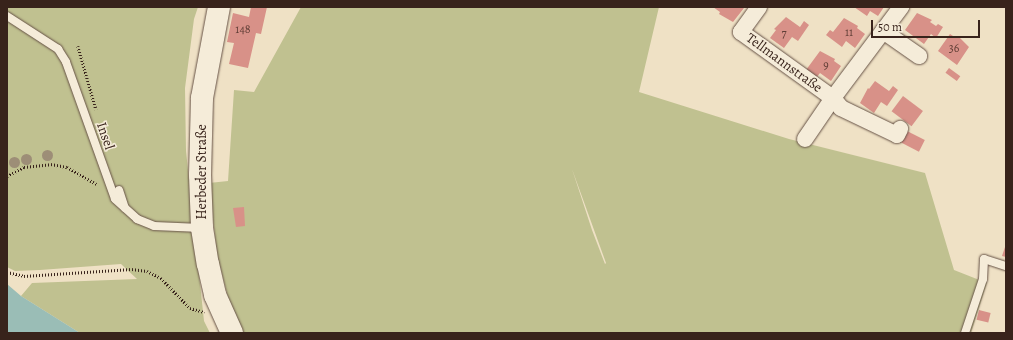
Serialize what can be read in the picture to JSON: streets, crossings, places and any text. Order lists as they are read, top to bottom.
{
  "streets": {
    "main road": ["Herbeder Straße"],
    "street": ["Tellmannstraße"],
    "lane": ["Insel"]
  },
  "crossings": [
    ["Insel", "Herbeder Straße"]
  ],
  "house_numbers": [
    "148",
    "11",
    "7",
    "36",
    "9"
  ],
  "scale_bar": "50 m"
}
